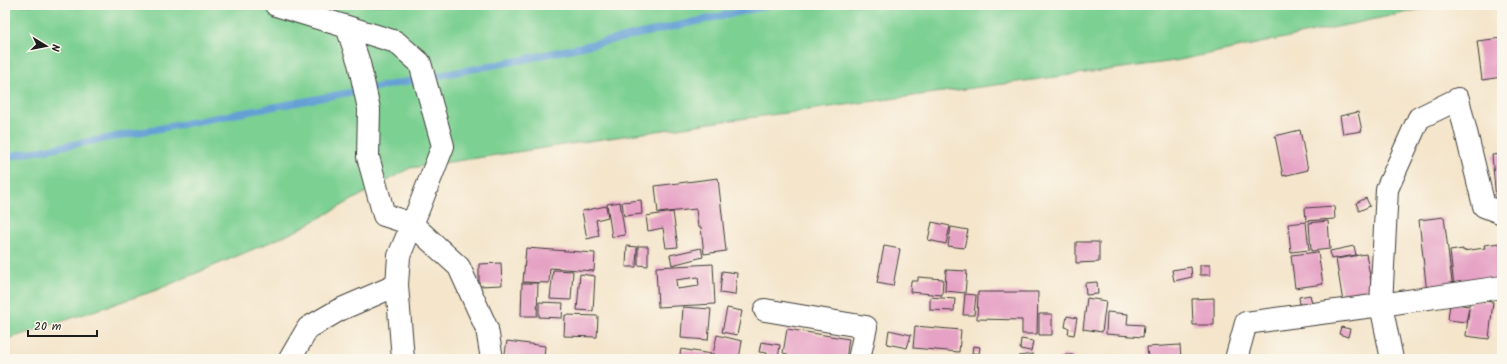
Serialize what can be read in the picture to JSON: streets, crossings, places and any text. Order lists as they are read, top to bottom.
{
  "scale_bar": "20 m",
  "north": "right"
}
